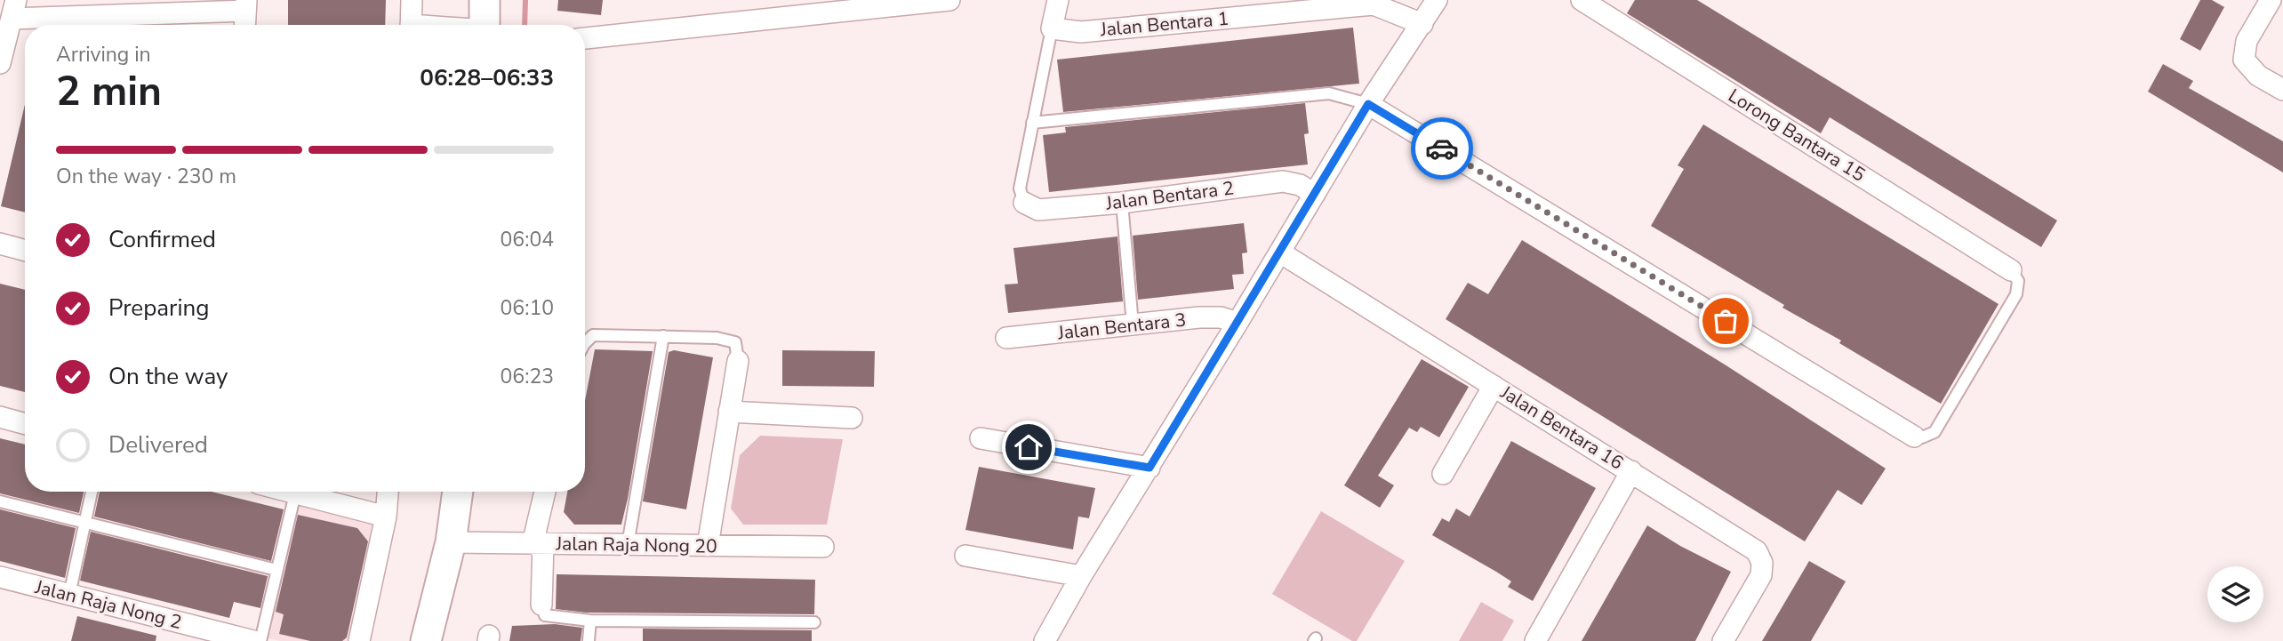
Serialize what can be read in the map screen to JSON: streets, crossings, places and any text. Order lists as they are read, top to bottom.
{
  "streets": {
    "street": [
      "Jalan Bentara 1",
      "Lorong Bantara 15",
      "Jalan Bentara 2",
      "Jalan Bentara 3",
      "Jalan Bentara 16",
      "Jalan Raja Nong 20",
      "Jalan Raja Nong 2"
    ]
  },
  "page": {
    "heading": ["2 min", "Arriving in", "06:28–06:33"],
    "bar": "On the way · 230 m",
    "list": [
      ["Confirmed", "06:04"],
      ["Preparing", "06:10"],
      ["On the way", "06:23"],
      "Delivered"
    ]
  }
}
